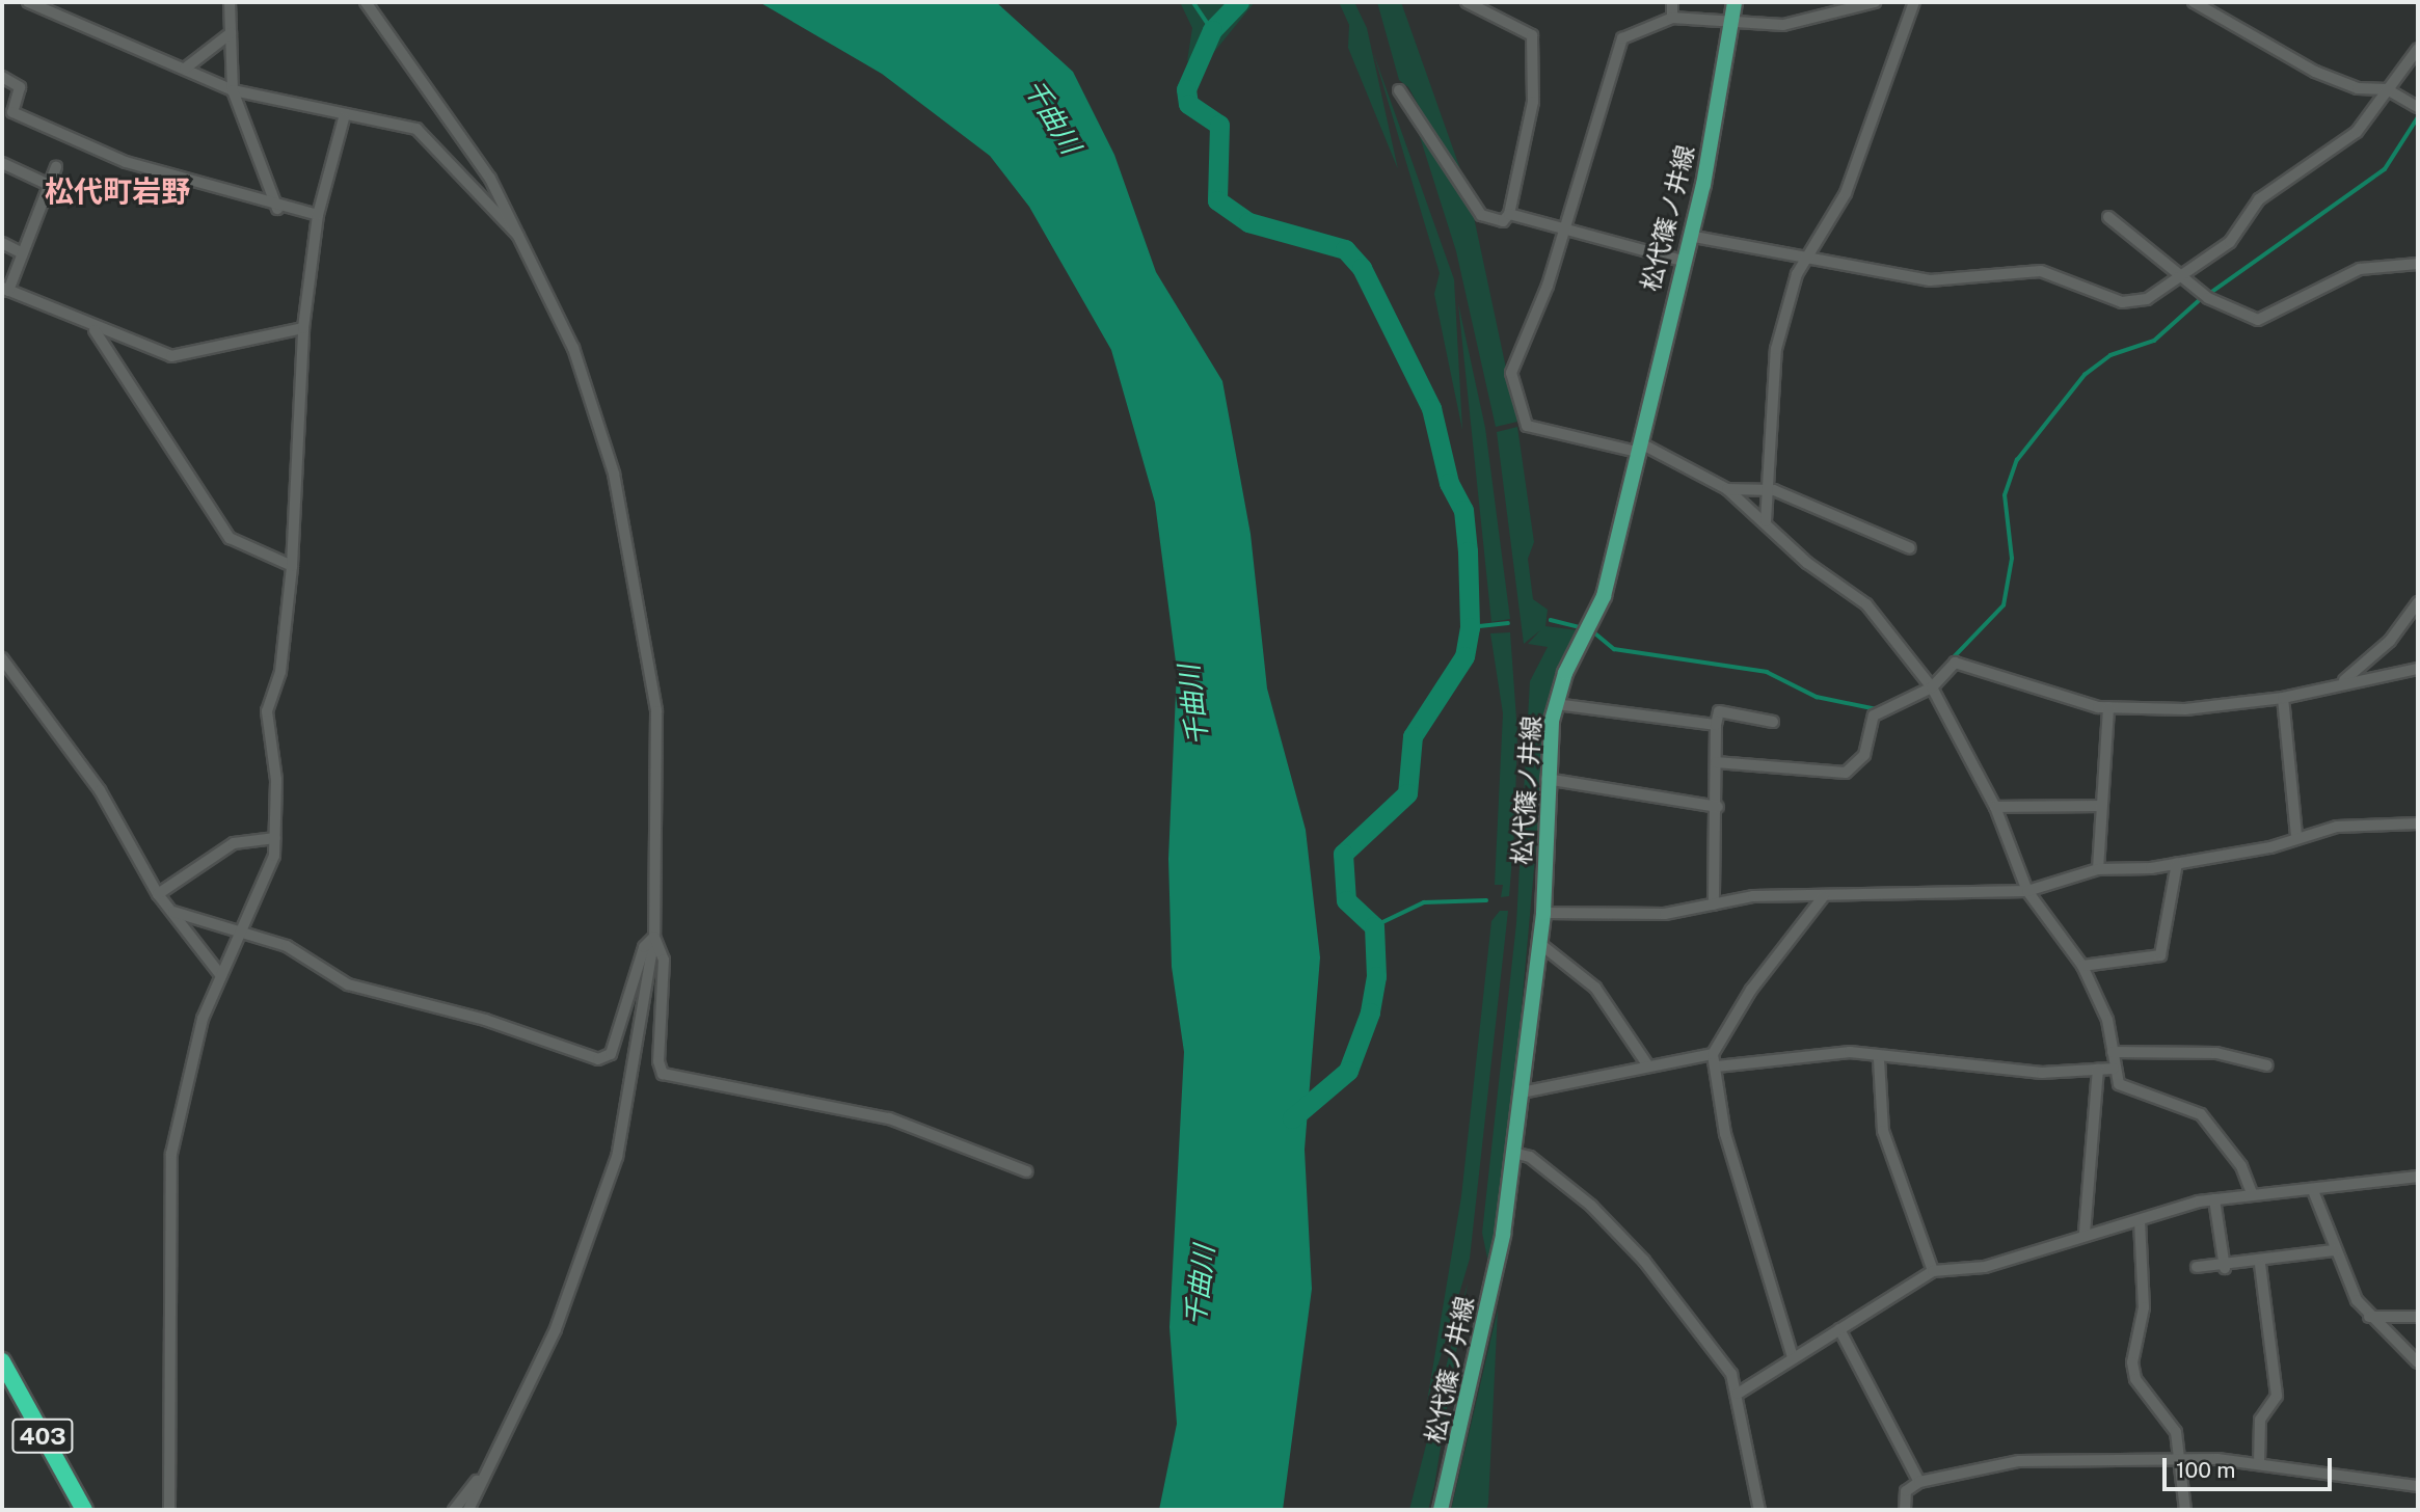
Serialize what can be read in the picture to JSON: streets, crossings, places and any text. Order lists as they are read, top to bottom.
{
  "streets": {
    "highway": ["403"],
    "main road": ["松代篠ノ井線"]
  },
  "districts": ["松代町岩野"],
  "water": ["千曲川"],
  "scale_bar": "100 m"
}
